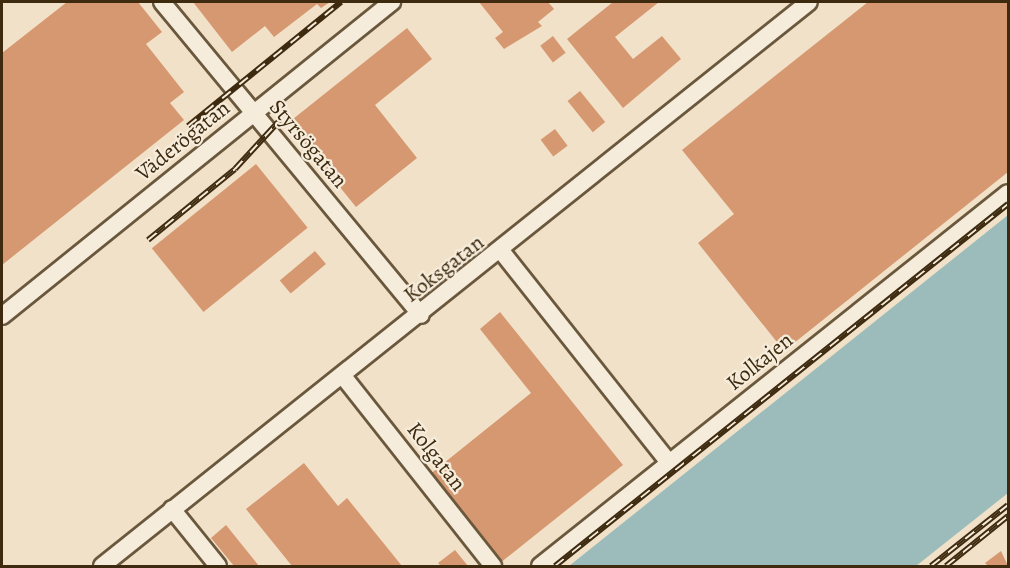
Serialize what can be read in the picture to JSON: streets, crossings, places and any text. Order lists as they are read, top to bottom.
{
  "streets": {
    "street": [
      "Väderögatan",
      "Styrsögatan",
      "Koksgatan",
      "Kolkajen",
      "Kolgatan"
    ]
  },
  "crossings": [
    ["Väderögatan", "Styrsögatan"],
    ["Styrsögatan", "Koksgatan"],
    ["Koksgatan", "Kolgatan"]
  ]
}
